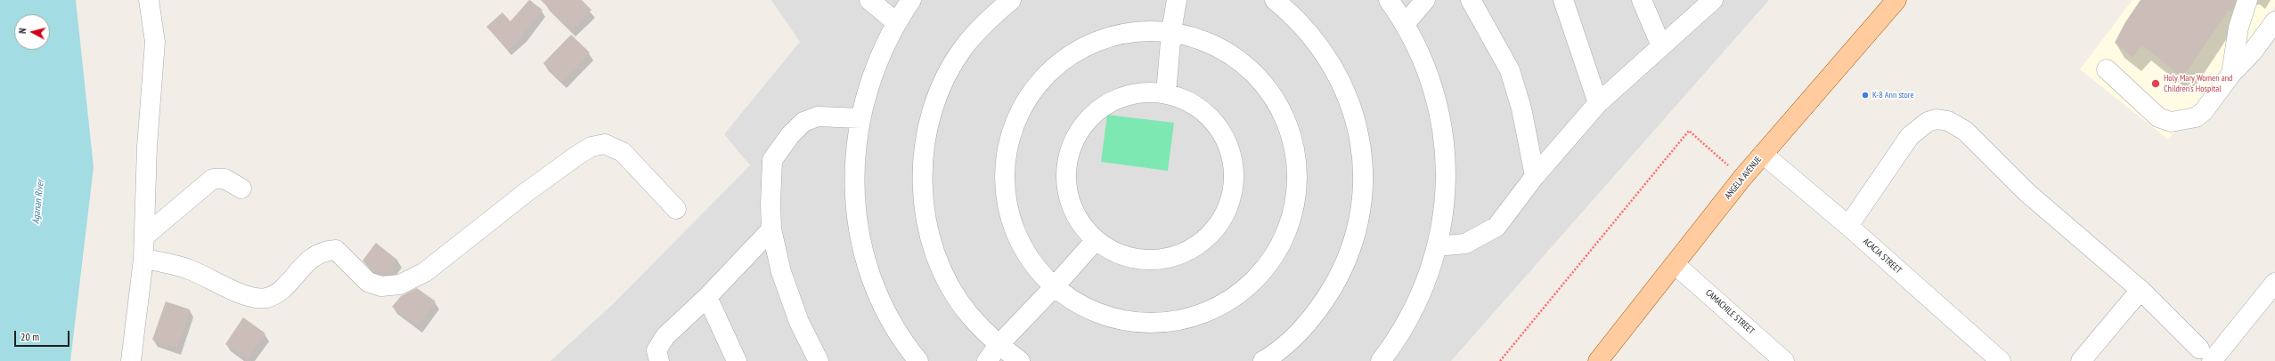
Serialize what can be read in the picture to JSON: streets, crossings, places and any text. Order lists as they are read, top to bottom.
{
  "streets": {
    "main road": ["ANGELA AVENUE"],
    "street": ["ACACIA STREET", "CAMACHILE STREET"]
  },
  "crossings": [
    ["ANGELA AVENUE", "ACACIA STREET"],
    ["ANGELA AVENUE", "CAMACHILE STREET"]
  ],
  "water": ["Aganan River"],
  "places": ["Holy Mary Women and Children's Hospital", "K-8 Ann store"],
  "scale_bar": "20 m",
  "north": "left"
}
